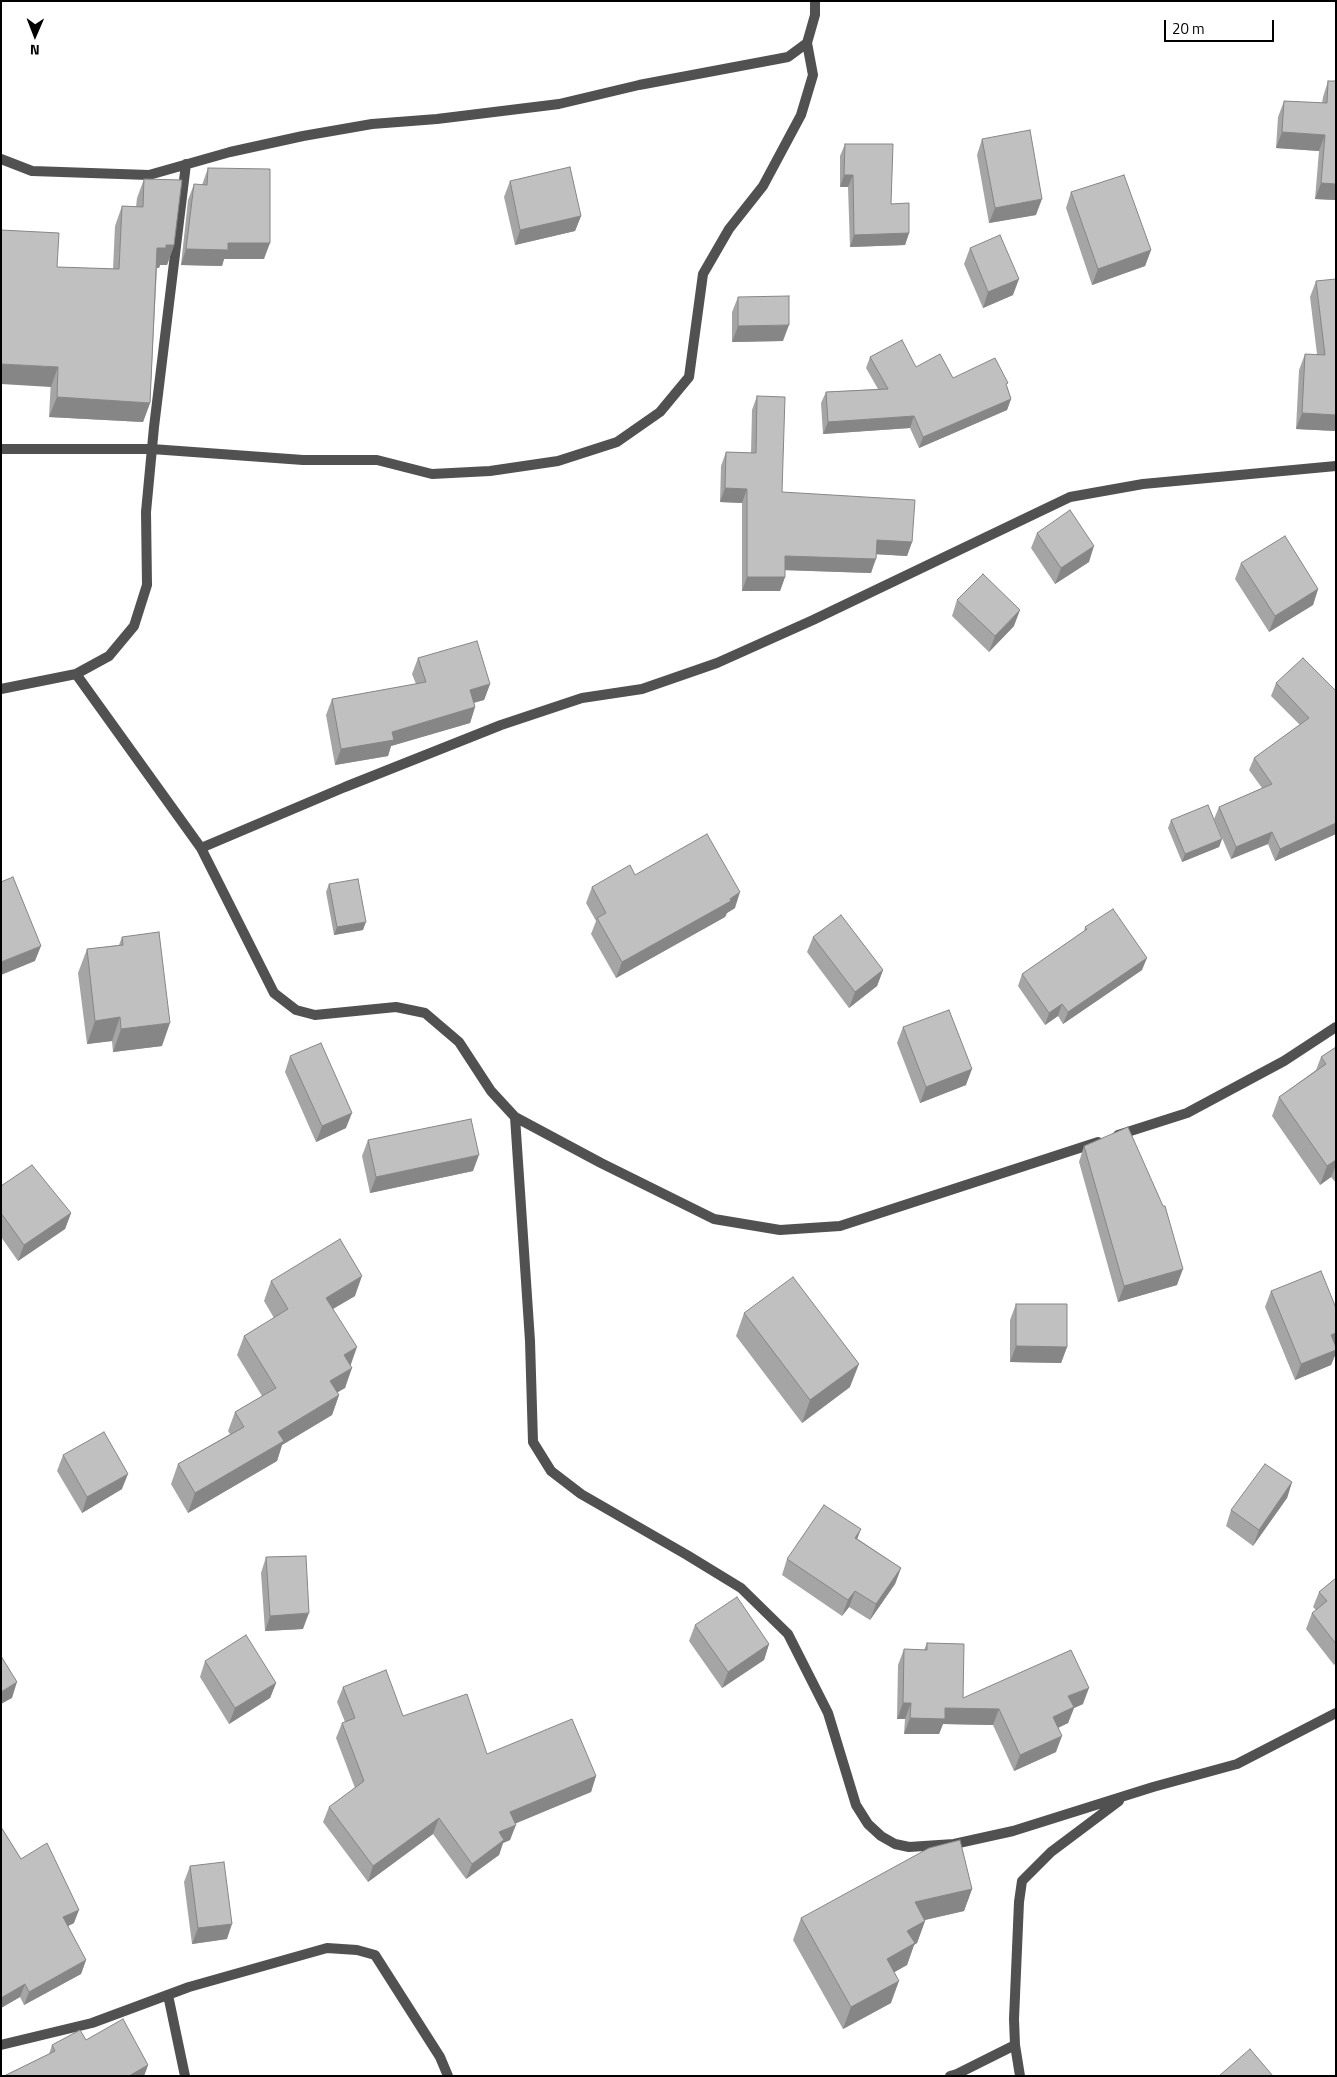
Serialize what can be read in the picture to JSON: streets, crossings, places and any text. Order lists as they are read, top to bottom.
{
  "scale_bar": "20 m",
  "north": "bottom"
}
